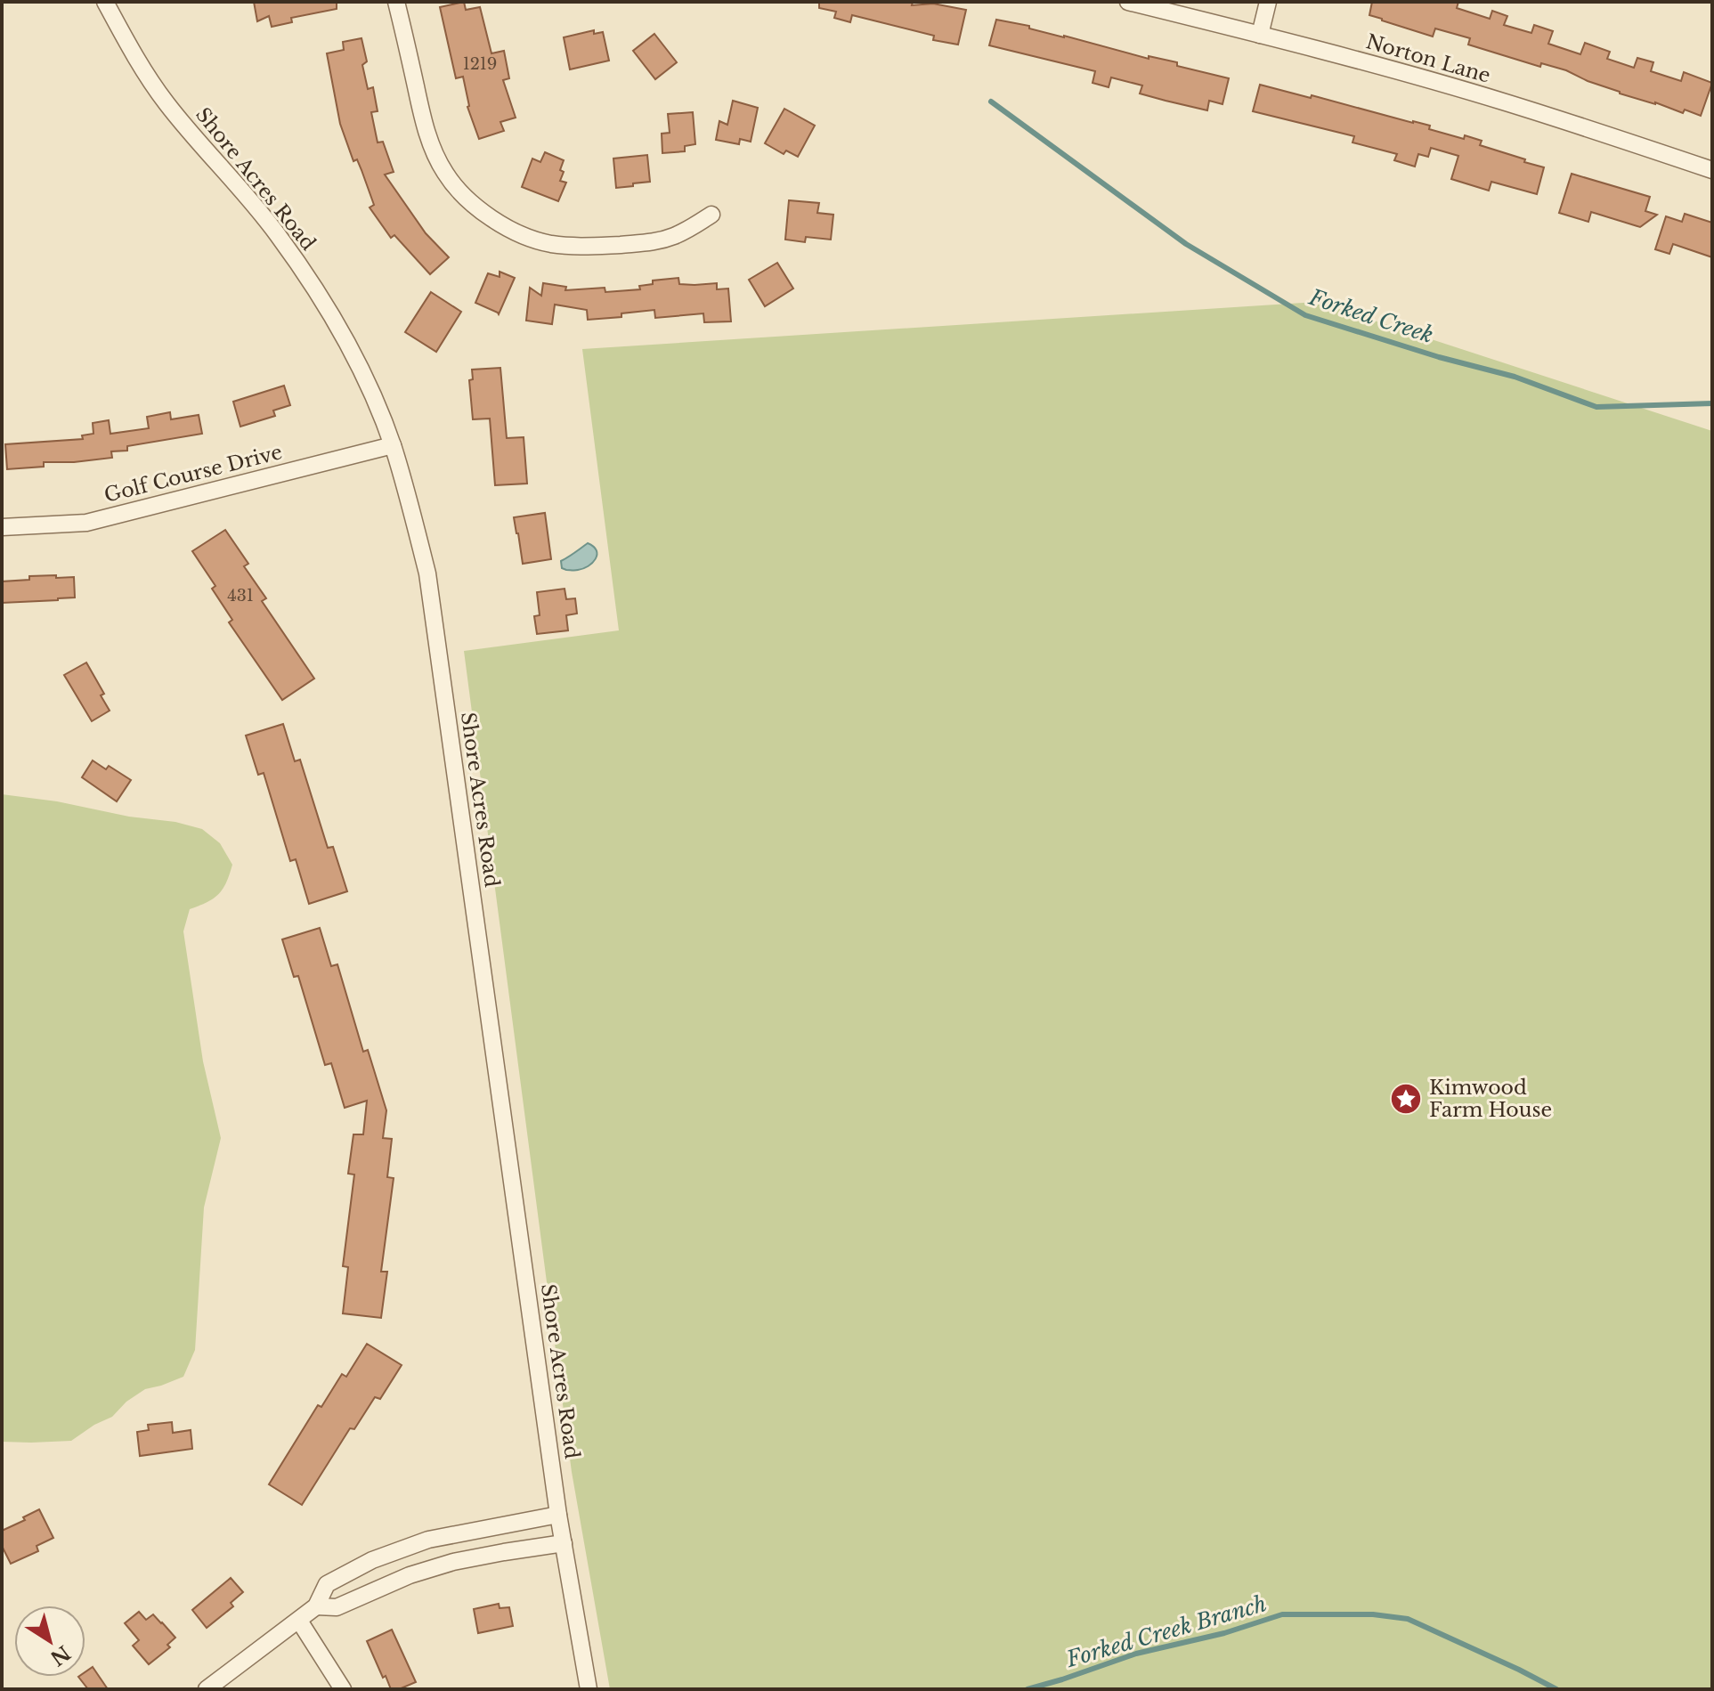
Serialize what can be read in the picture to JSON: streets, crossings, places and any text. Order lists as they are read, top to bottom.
{
  "streets": {
    "street": ["Norton Lane", "Shore Acres Road", "Golf Course Drive"]
  },
  "crossings": [
    ["Shore Acres Road", "Golf Course Drive"]
  ],
  "water": ["Forked Creek", "Forked Creek Branch"],
  "places": {
    "place": ["Kimwood Farm House"]
  },
  "house_numbers": ["1219", "431"],
  "north": "bottom right"
}
